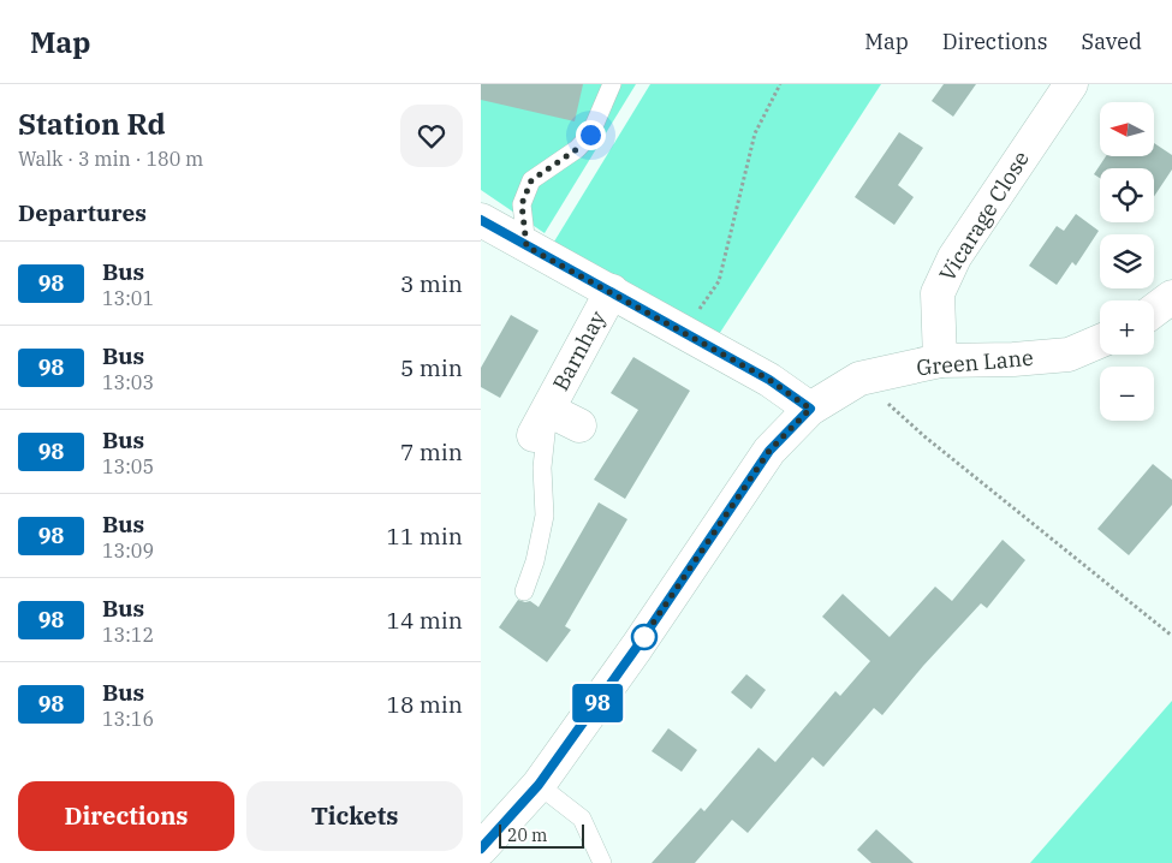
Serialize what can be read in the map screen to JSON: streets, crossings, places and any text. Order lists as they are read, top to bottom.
{
  "streets": {
    "street": ["Vicarage Close", "Barnhay", "Green Lane"]
  },
  "crossings": [
    ["Vicarage Close", "Green Lane"]
  ],
  "lines": ["bus line 98"],
  "scale_bar": "20 m",
  "north": "left",
  "page": {
    "header": "Map",
    "nav": ["Map", "Directions", "Saved"],
    "heading": [
      ["Station Rd", "Walk · 3 min · 180 m"],
      "Departures"
    ],
    "on_map": "98",
    "map_buttons": ["+", "−"],
    "list": [
      {
        "mark": "98",
        "name": "Bus",
        "note": "13:01",
        "value": "3 min"
      },
      {
        "mark": "98",
        "name": "Bus",
        "note": "13:03",
        "value": "5 min"
      },
      {
        "mark": "98",
        "name": "Bus",
        "note": "13:05",
        "value": "7 min"
      },
      {
        "mark": "98",
        "name": "Bus",
        "note": "13:09",
        "value": "11 min"
      },
      {
        "mark": "98",
        "name": "Bus",
        "note": "13:12",
        "value": "14 min"
      },
      {
        "mark": "98",
        "name": "Bus",
        "note": "13:16",
        "value": "18 min"
      }
    ],
    "buttons": ["Directions", "Tickets"],
    "scale": "20 m"
  }
}
